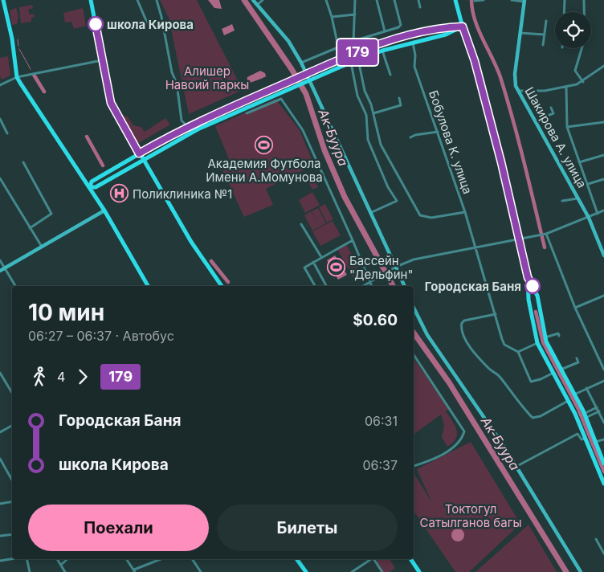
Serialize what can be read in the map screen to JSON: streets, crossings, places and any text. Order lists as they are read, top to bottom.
{
  "streets": {
    "street": ["Шакирова А. улица", "Бобулова К. улица"]
  },
  "water": ["Ак-Буура"],
  "parks": ["Алишер Навоий паркы", "Токтогул Сатылганов багы"],
  "places": {
    "other": ["школа Кирова", "Городская Баня"],
    "sports": ["Академия Футбола Имени А.Момунова", "Бассейн \"Дельфин\""],
    "hospital": ["Поликлиника №1"]
  },
  "lines": ["bus line 179"],
  "page": {
    "on_map": "179",
    "heading": ["10 мин", "06:27 – 06:37 · Автобус", "$0.60"],
    "legs": ["4", "179"],
    "list": [
      {
        "name": "Городская Баня",
        "value": "06:31"
      },
      {
        "name": "школа Кирова",
        "value": "06:37"
      }
    ],
    "buttons": ["Поехали", "Билеты"]
  }
}
